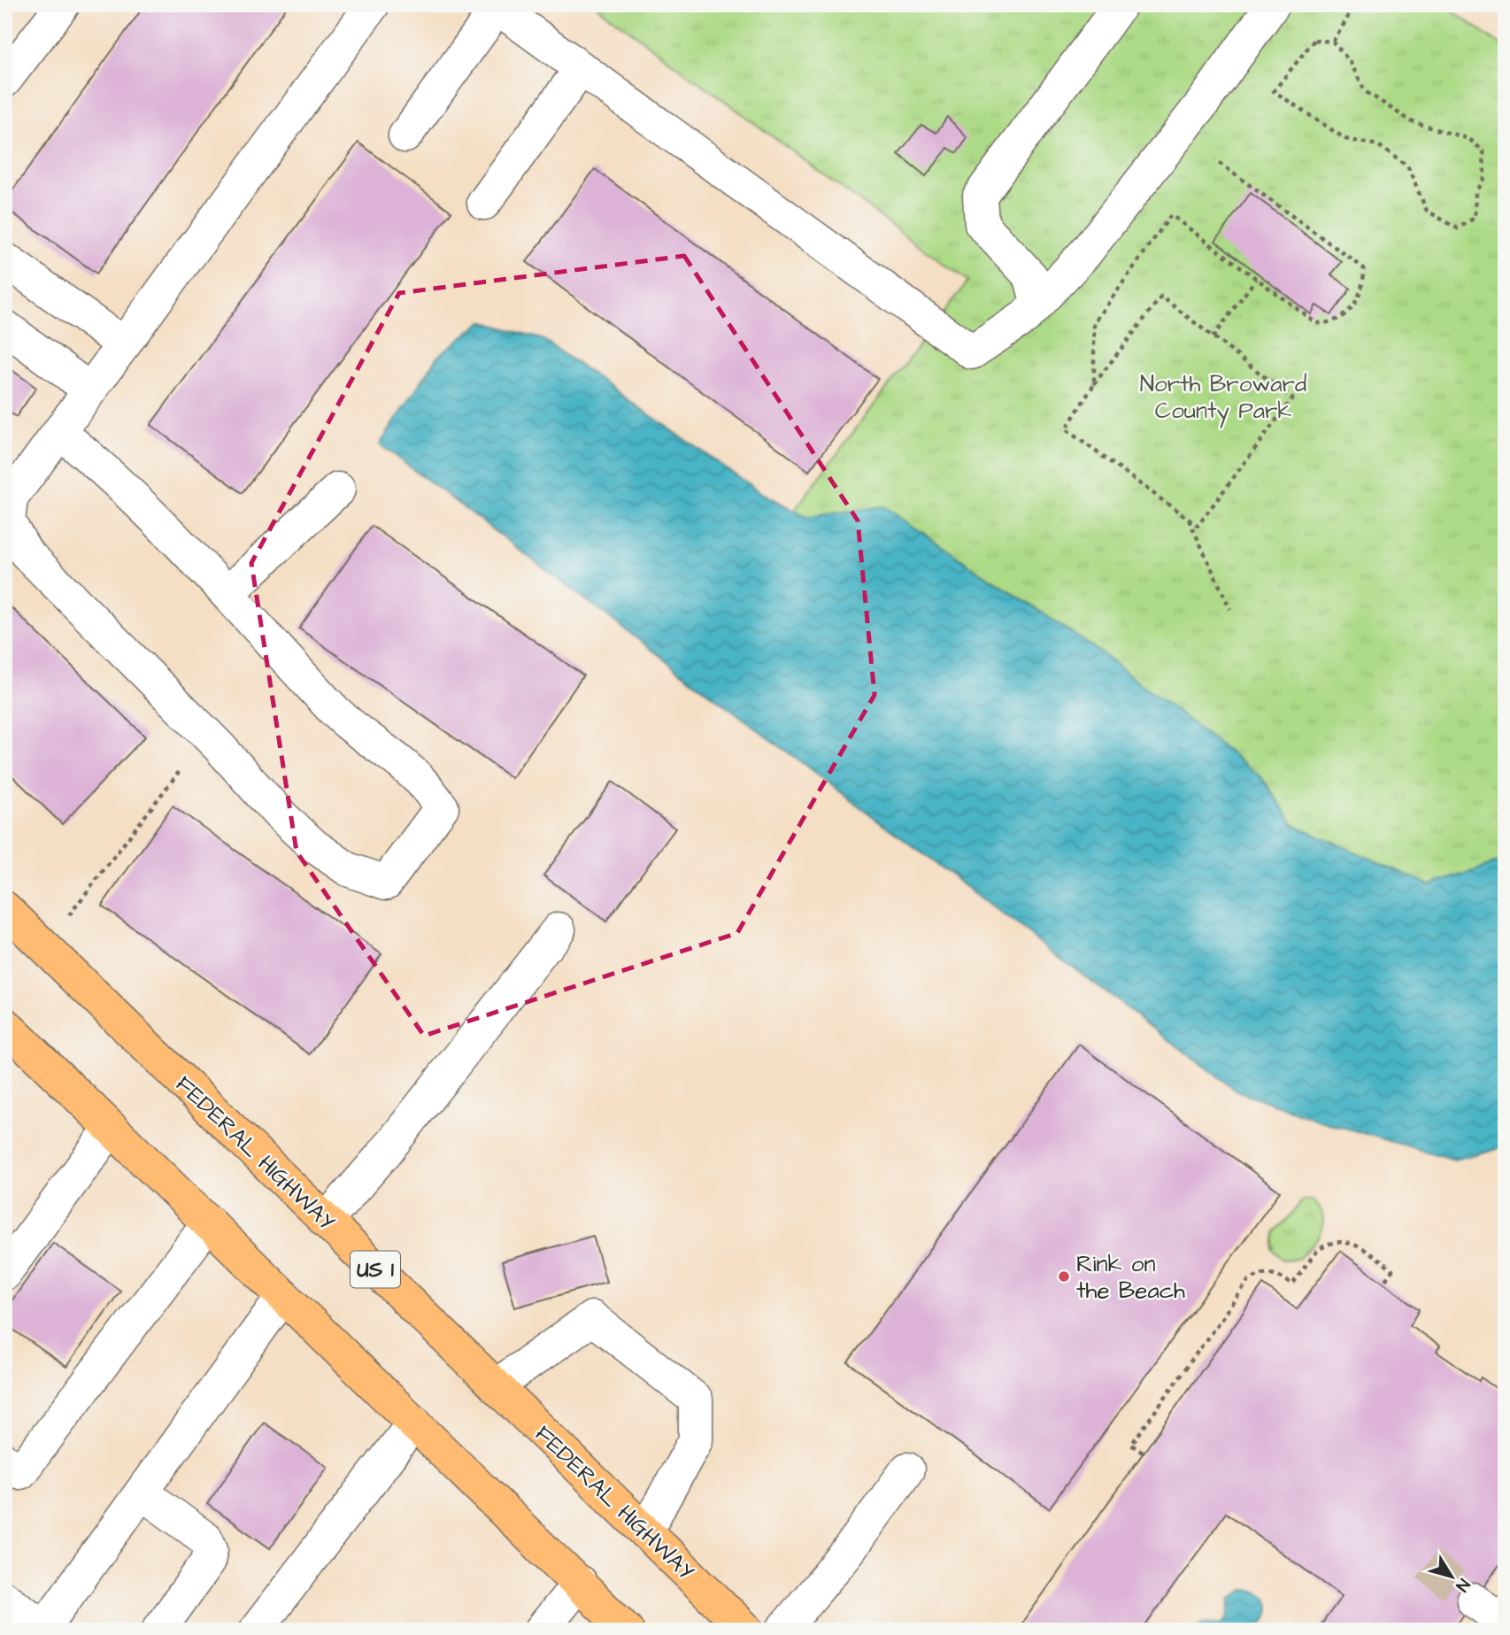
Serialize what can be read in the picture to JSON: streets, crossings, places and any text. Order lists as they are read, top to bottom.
{
  "streets": {
    "main road": ["FEDERAL HIGHWAY", "US 1"]
  },
  "parks": ["North Broward County Park"],
  "places": ["Rink on the Beach"],
  "north": "bottom right"
}
